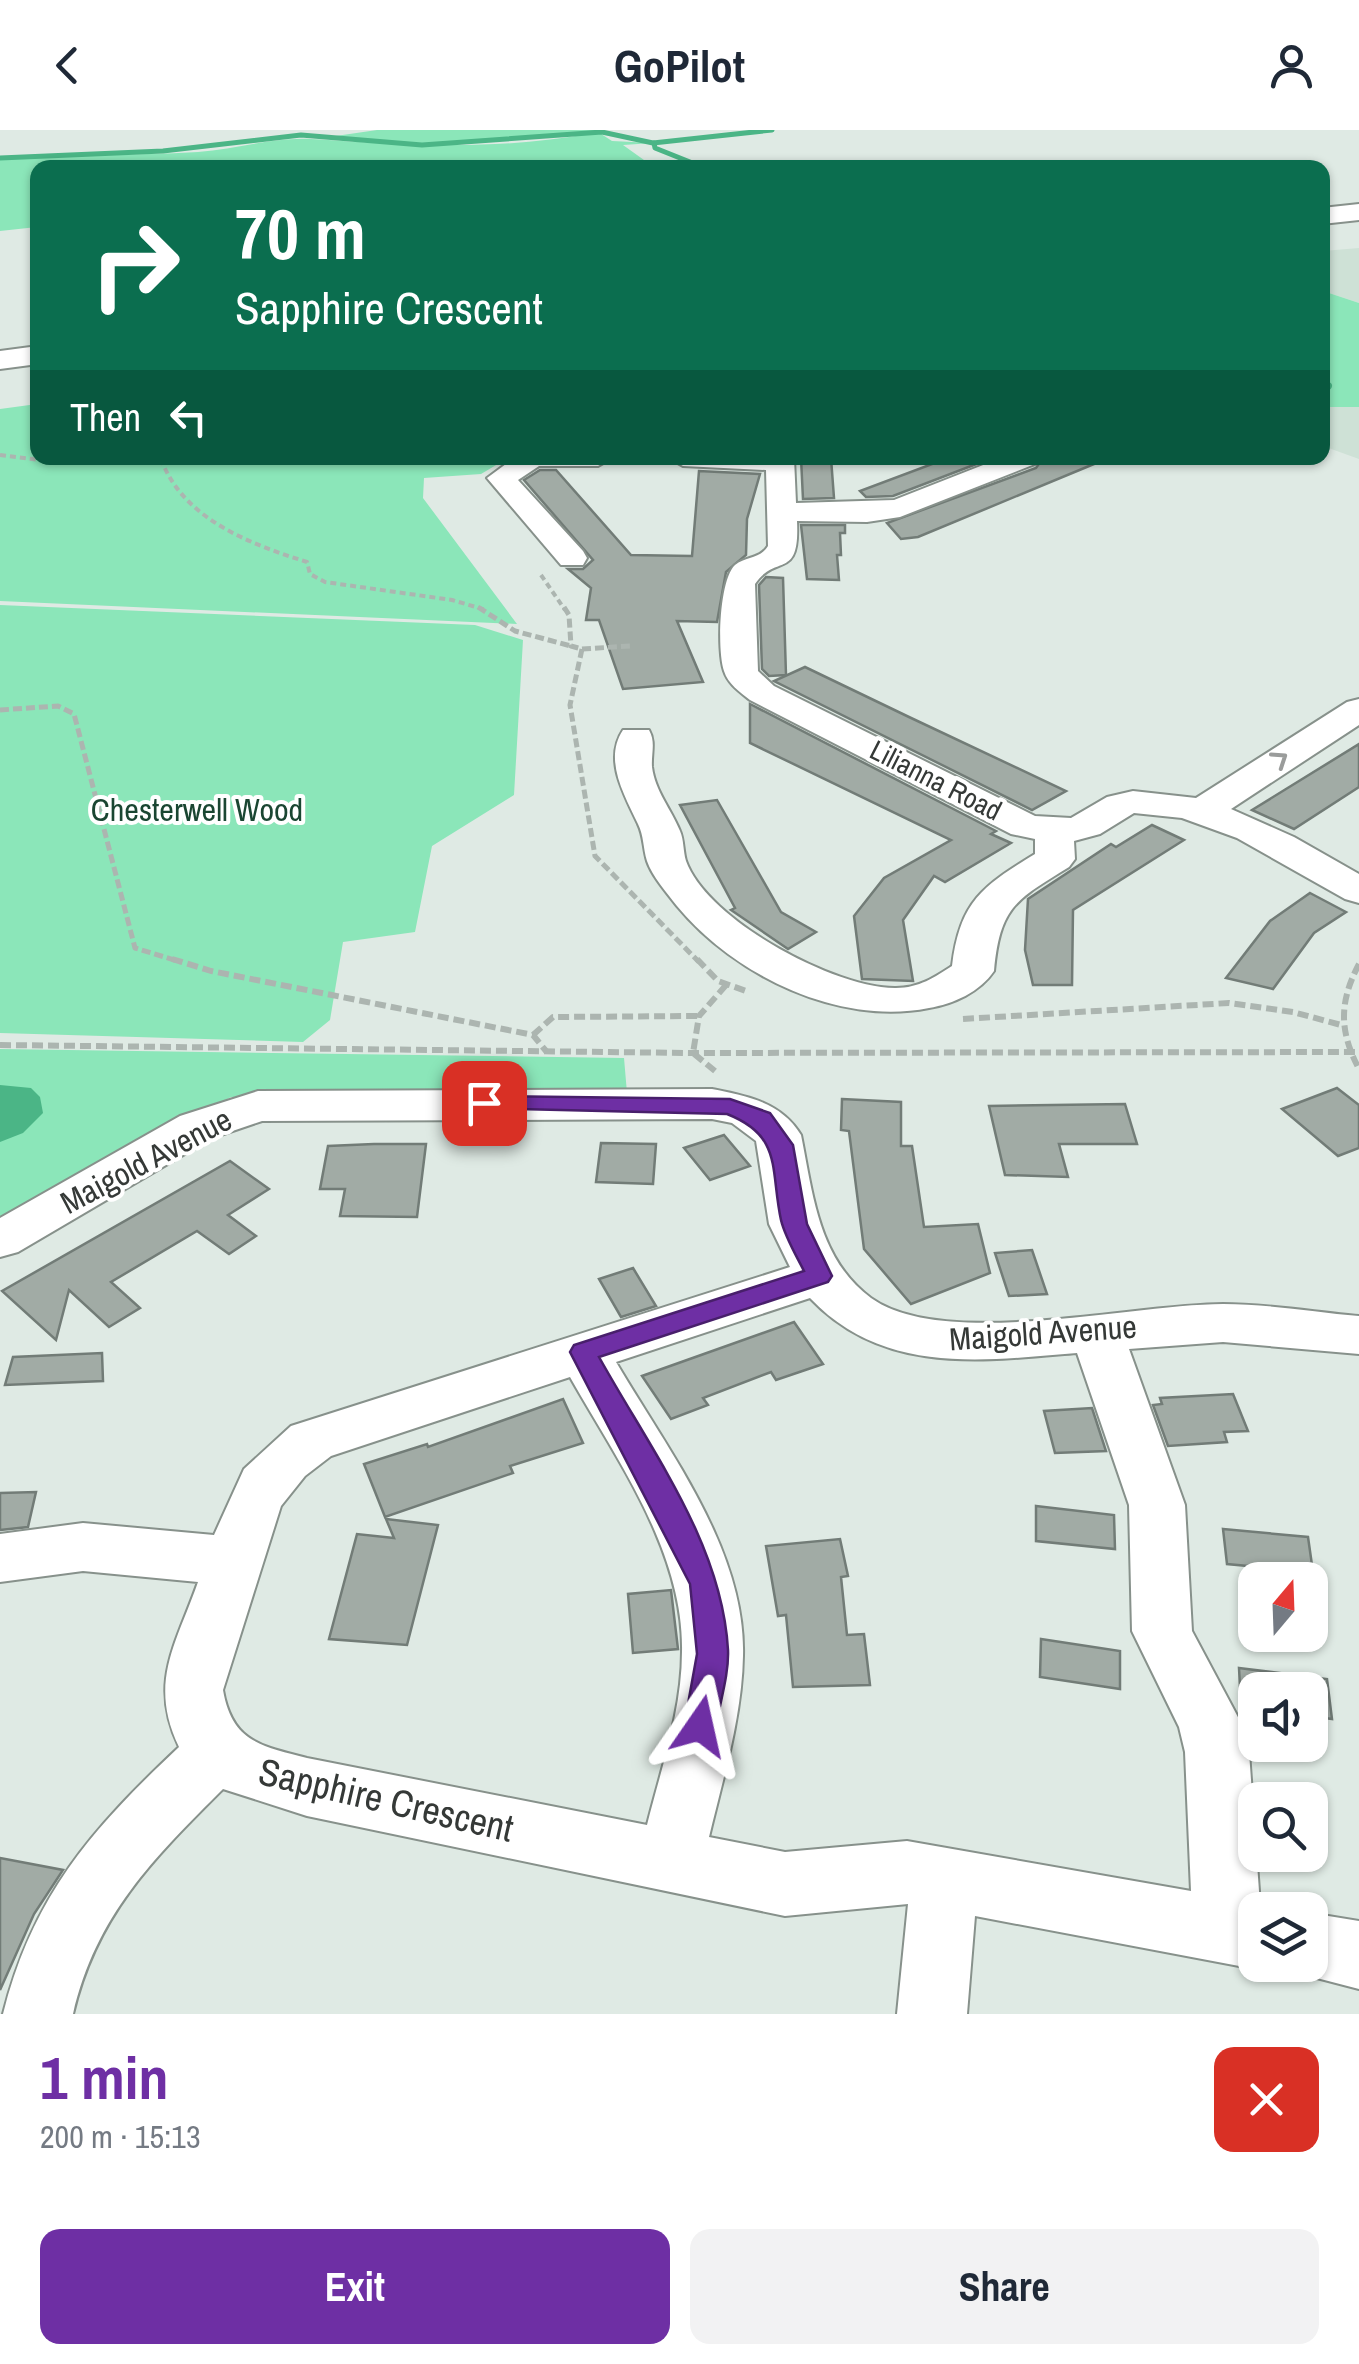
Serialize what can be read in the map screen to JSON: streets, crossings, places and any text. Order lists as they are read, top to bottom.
{
  "streets": {
    "street": ["Lilianna Road", "Maigold Avenue", "Sapphire Crescent"]
  },
  "crossings": [
    ["Maigold Avenue", "Sapphire Crescent"]
  ],
  "parks": ["Chesterwell Wood"],
  "north": "top",
  "page": {
    "header": "GoPilot",
    "turn": ["70 m", "Sapphire Crescent"],
    "then": "Then",
    "heading": ["1 min", "200 m · 15:13"],
    "buttons": ["Exit", "Share"]
  }
}
